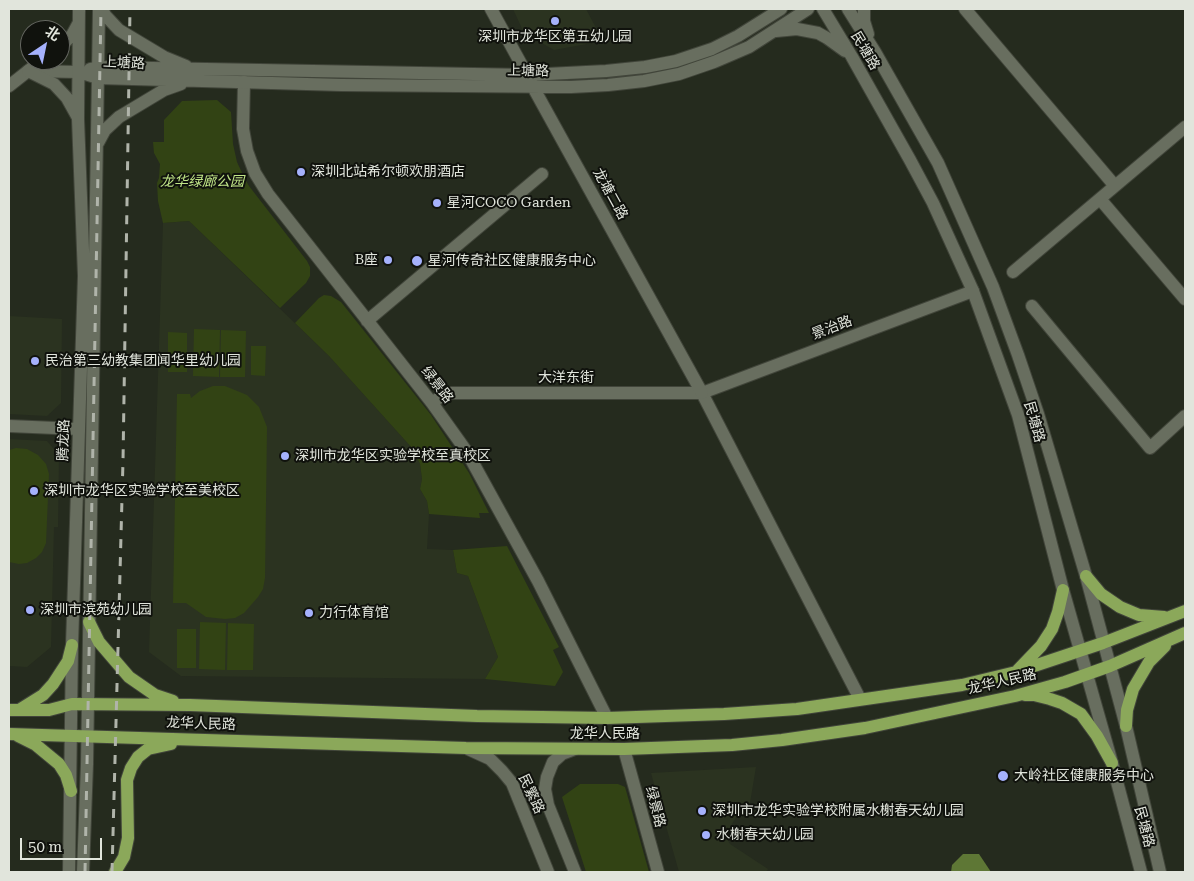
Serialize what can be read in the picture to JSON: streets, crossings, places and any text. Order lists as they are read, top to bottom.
{
  "streets": {
    "main road": [
      "民塘路",
      "上塘路",
      "龙塘二路",
      "景治路",
      "大洋东街",
      "绿景路",
      "腾龙路",
      "龙华人民路",
      "民繁路"
    ]
  },
  "crossings": [
    ["民塘路", "景治路"],
    ["民塘路", "龙华人民路"],
    ["上塘路", "龙塘二路"],
    ["上塘路", "绿景路"],
    ["上塘路", "腾龙路"],
    ["龙塘二路", "景治路"],
    ["龙塘二路", "大洋东街"],
    ["龙塘二路", "龙华人民路"],
    ["景治路", "大洋东街"],
    ["大洋东街", "绿景路"],
    ["绿景路", "龙华人民路"],
    ["腾龙路", "龙华人民路"],
    ["龙华人民路", "民繁路"]
  ],
  "parks": ["龙华绿廊公园"],
  "places": [
    "深圳市龙华区第五幼儿园",
    "深圳北站希尔顿欢朋酒店",
    "星河COCO Garden",
    "B座",
    "星河传奇社区健康服务中心",
    "民治第三幼教集团闻华里幼儿园",
    "深圳市龙华区实验学校至真校区",
    "深圳市龙华区实验学校至美校区",
    "深圳市滨苑幼儿园",
    "力行体育馆",
    "大岭社区健康服务中心",
    "深圳市龙华实验学校附属水榭春天幼儿园",
    "水榭春天幼儿园"
  ],
  "scale_bar": "50 m",
  "north": "top right"
}
